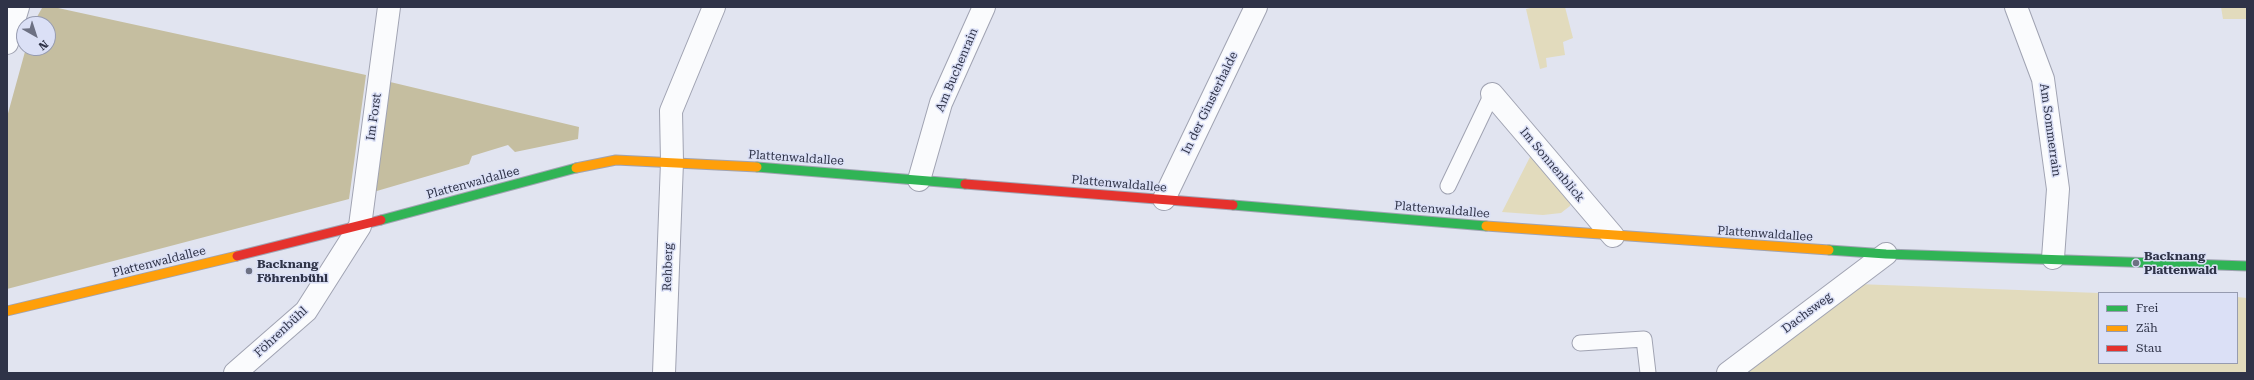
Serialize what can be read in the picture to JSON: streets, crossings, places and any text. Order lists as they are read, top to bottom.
{
  "streets": {
    "street": [
      "Am Buchenrain",
      "In der Ginsterhalde",
      "Im Forst",
      "Am Sommerrain",
      "Plattenwaldallee",
      "Im Sonnenblick",
      "Rehberg",
      "Dachsweg",
      "Föhrenbühl"
    ]
  },
  "crossings": [
    ["Am Buchenrain", "Plattenwaldallee"],
    ["In der Ginsterhalde", "Plattenwaldallee"],
    ["Im Forst", "Plattenwaldallee"],
    ["Im Forst", "Föhrenbühl"],
    ["Am Sommerrain", "Plattenwaldallee"],
    ["Plattenwaldallee", "Im Sonnenblick"],
    ["Plattenwaldallee", "Rehberg"],
    ["Plattenwaldallee", "Dachsweg"],
    ["Plattenwaldallee", "Föhrenbühl"]
  ],
  "places": ["Backnang Plattenwald", "Backnang Föhrenbühl"],
  "legend": ["Frei", "Zäh", "Stau"],
  "north": "bottom right"
}
